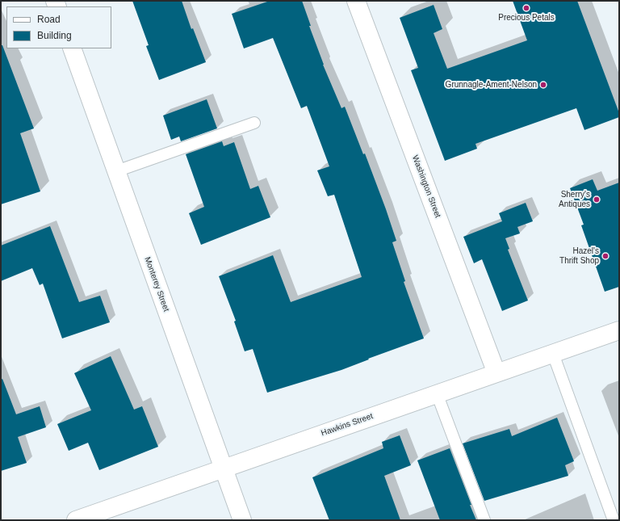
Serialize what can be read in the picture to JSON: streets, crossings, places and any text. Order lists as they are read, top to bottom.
{
  "streets": {
    "street": ["Washington Street", "Monterey Street", "Hawkins Street"]
  },
  "crossings": [
    ["Washington Street", "Hawkins Street"],
    ["Monterey Street", "Hawkins Street"]
  ],
  "places": [
    "Precious Petals",
    "Grunnagle-Ament-Nelson",
    "Sherry's Antiques",
    "Hazel's Thrift Shop"
  ],
  "legend": ["Road", "Building"]
}
